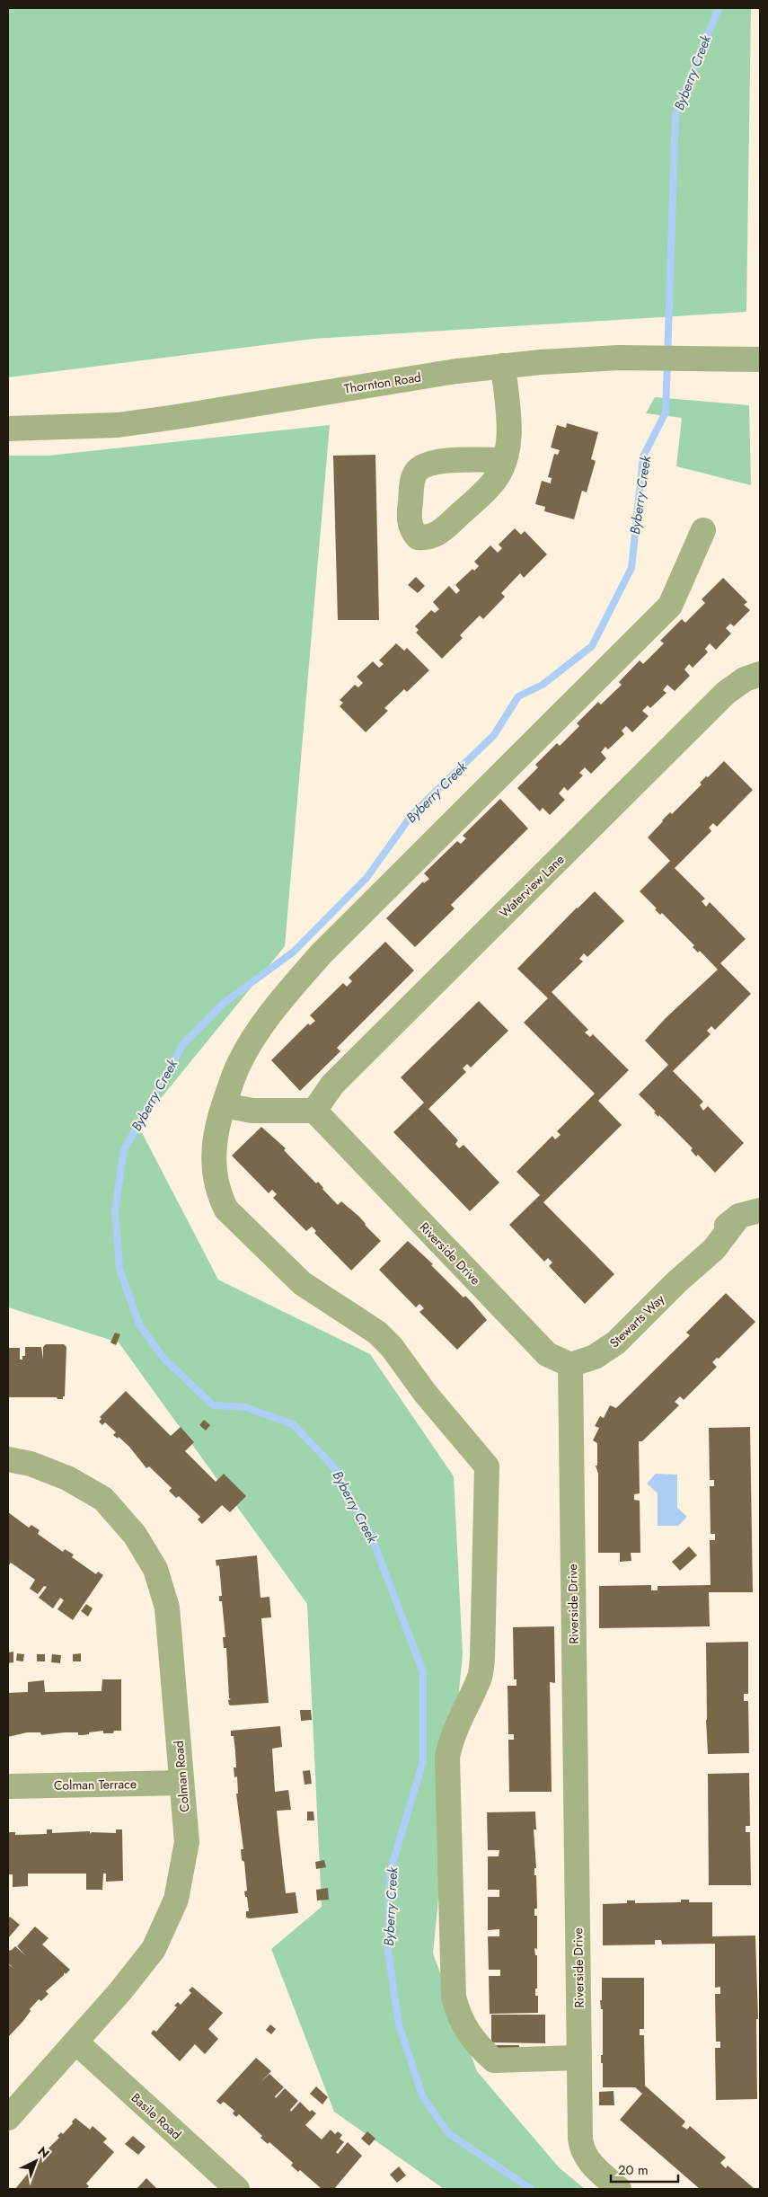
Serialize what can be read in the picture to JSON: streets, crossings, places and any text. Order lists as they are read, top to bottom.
{
  "streets": {
    "street": [
      "Thornton Road",
      "Waterview Lane",
      "Riverside Drive",
      "Stewarts Way",
      "Colman Road",
      "Colman Terrace",
      "Basile Road"
    ]
  },
  "crossings": [
    ["Waterview Lane", "Riverside Drive"],
    ["Riverside Drive", "Stewarts Way"],
    ["Colman Road", "Colman Terrace"],
    ["Colman Road", "Basile Road"]
  ],
  "water": ["Byberry Creek"],
  "scale_bar": "20 m",
  "north": "top right"
}
